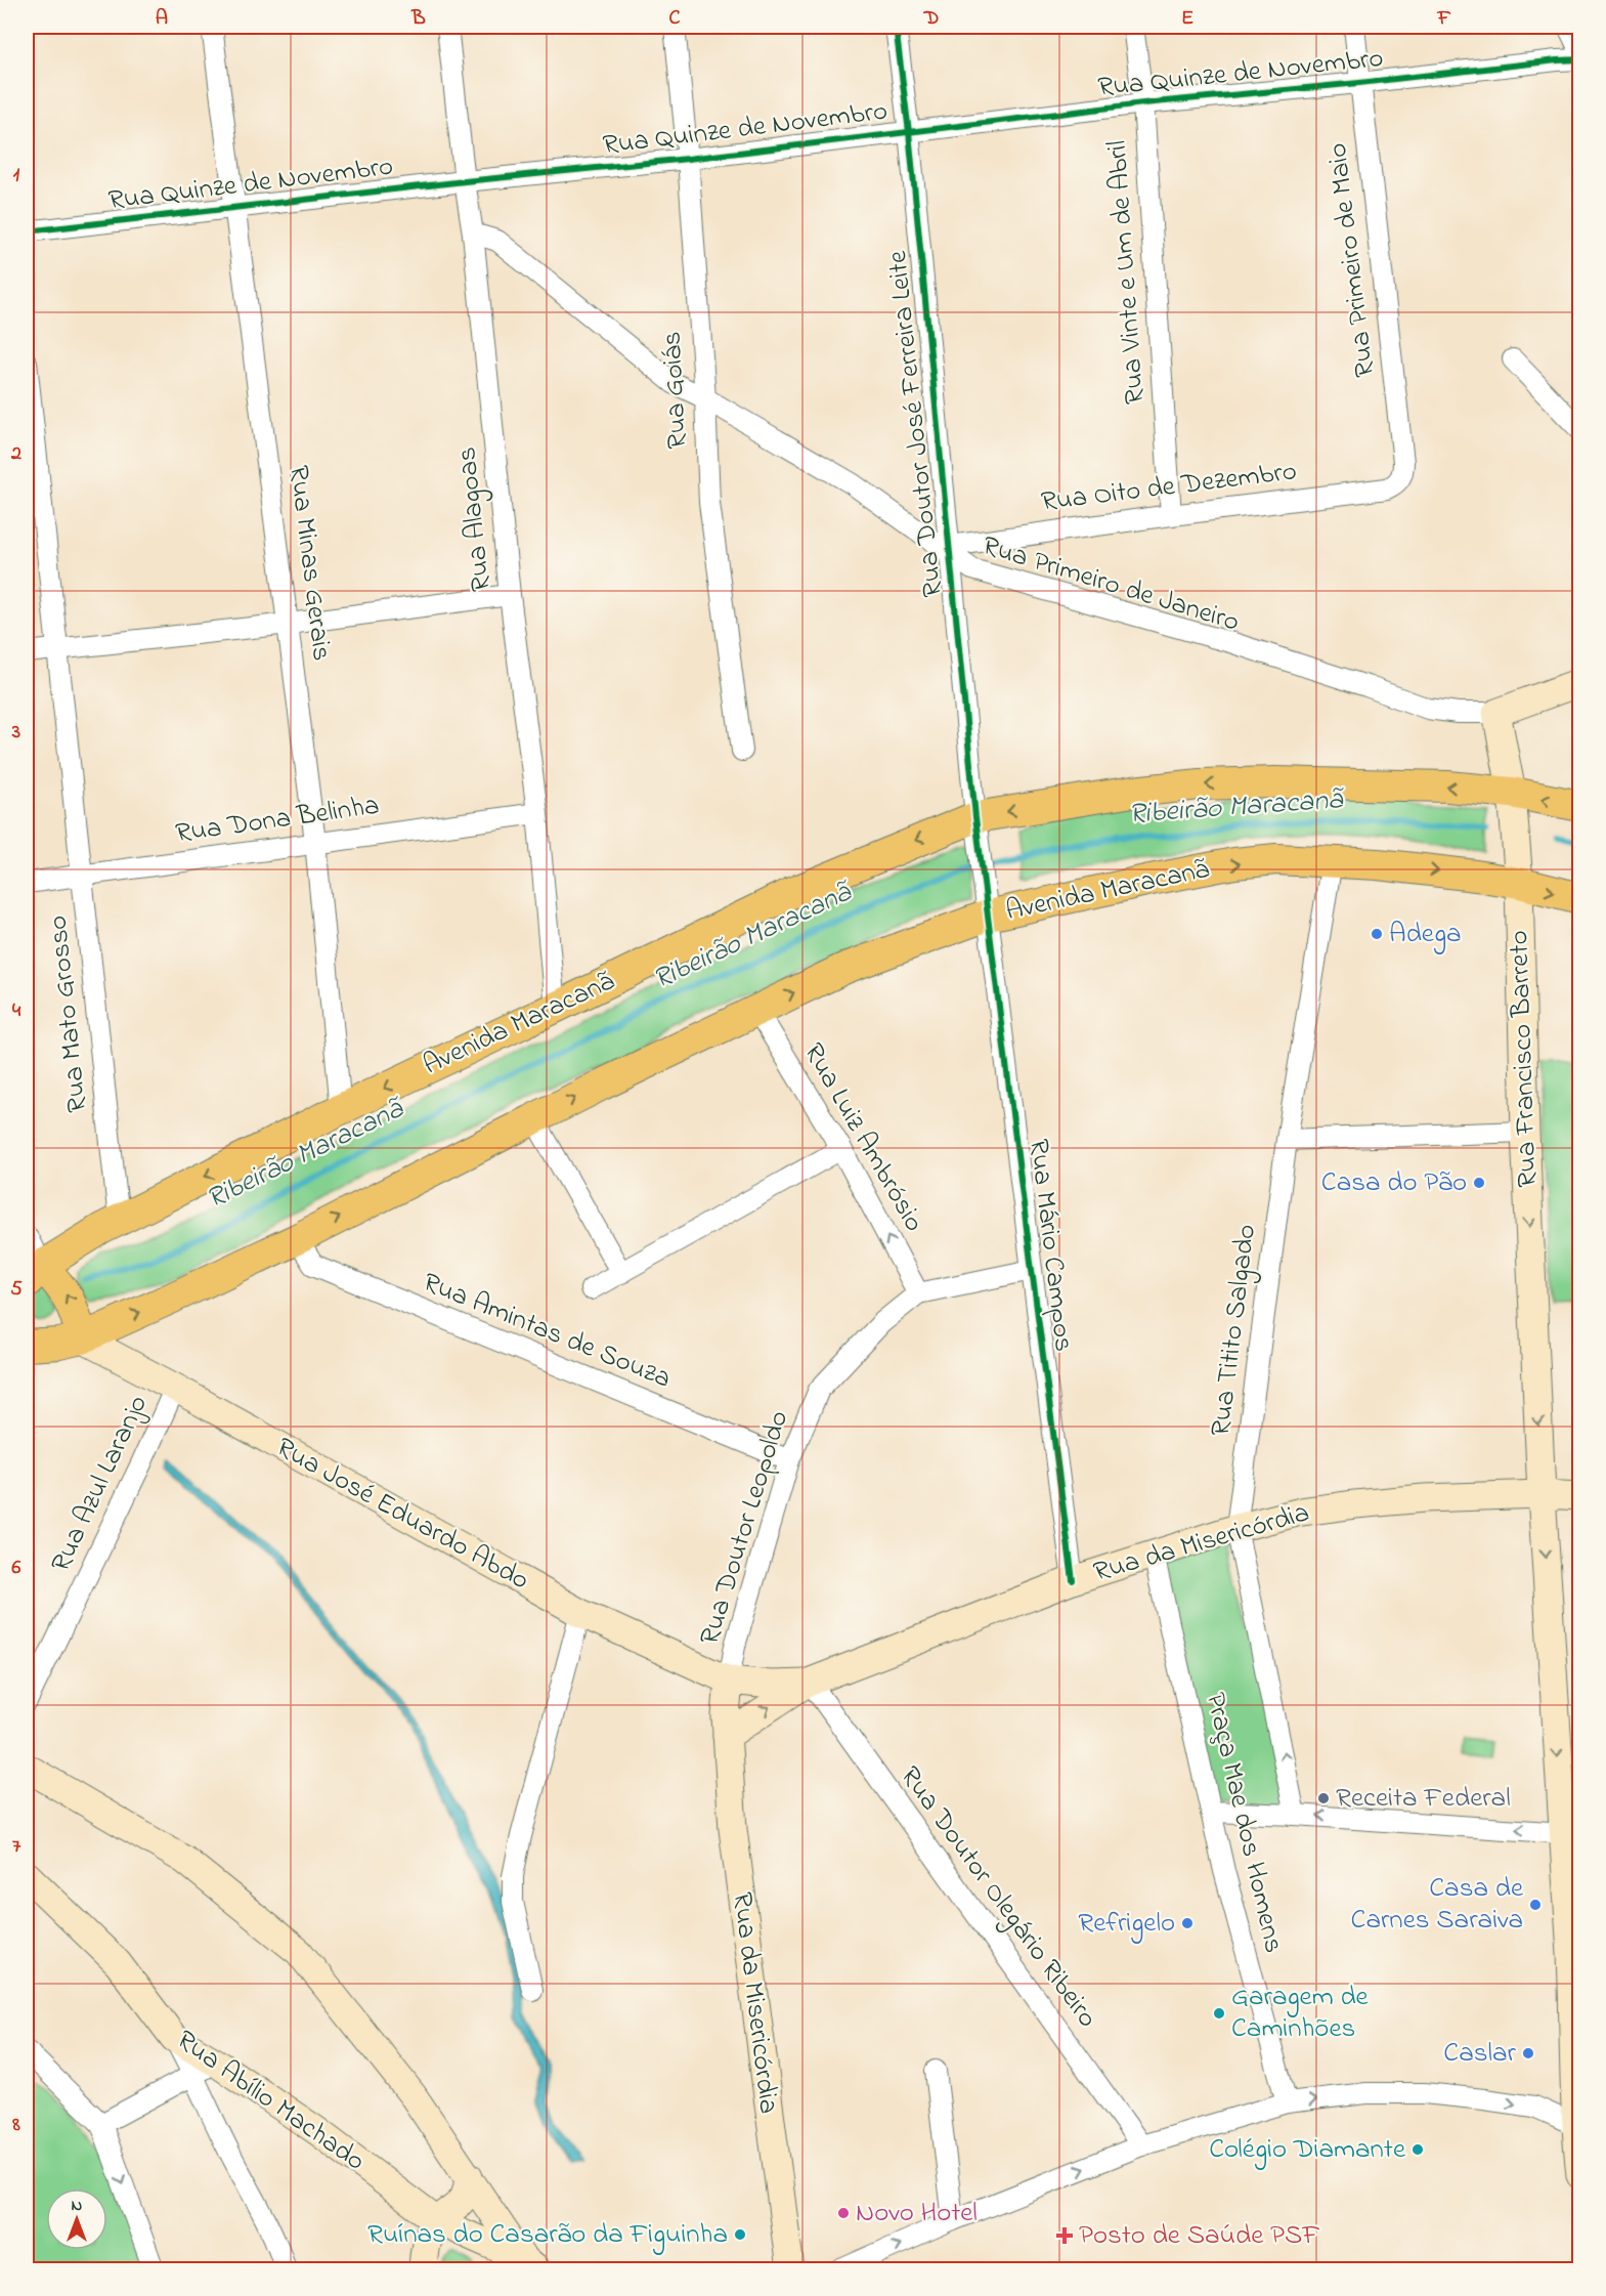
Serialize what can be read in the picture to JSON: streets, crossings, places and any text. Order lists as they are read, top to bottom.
{
  "streets": {
    "main road": ["Avenida Maracanã"],
    "street": [
      "Rua Quinze de Novembro",
      "Rua Primeiro de Maio",
      "Rua Vinte e Um de Abril",
      "Rua Goiás",
      "Rua Doutor José Ferreira Leite",
      "Rua Oito de Dezembro",
      "Rua Alagoas",
      "Rua Minas Gerais",
      "Rua Primeiro de Janeiro",
      "Rua Dona Belinha",
      "Rua Mato Grosso",
      "Rua Francisco Barreto",
      "Rua Luiz Ambrósio",
      "Rua Mário Campos",
      "Rua Titito Salgado",
      "Rua Amintas de Souza",
      "Rua Azul Laranjo",
      "Rua José Eduardo Abdo",
      "Rua Doutor Leopoldo",
      "Rua da Misericórdia",
      "Praça Mae dos Homens",
      "Rua Doutor Olegário Ribeiro",
      "Rua Abílio Machado"
    ]
  },
  "crossings": [
    ["Rua Quinze de Novembro", "Rua Primeiro de Maio"],
    ["Rua Quinze de Novembro", "Rua Vinte e Um de Abril"],
    ["Rua Quinze de Novembro", "Rua Goiás"],
    ["Rua Quinze de Novembro", "Rua Doutor José Ferreira Leite"],
    ["Rua Quinze de Novembro", "Rua Alagoas"],
    ["Rua Quinze de Novembro", "Rua Minas Gerais"],
    ["Rua Primeiro de Maio", "Rua Oito de Dezembro"],
    ["Rua Vinte e Um de Abril", "Rua Oito de Dezembro"],
    ["Rua Goiás", "Rua Primeiro de Janeiro"],
    ["Rua Doutor José Ferreira Leite", "Rua Oito de Dezembro"],
    ["Rua Doutor José Ferreira Leite", "Rua Primeiro de Janeiro"],
    ["Rua Doutor José Ferreira Leite", "Avenida Maracanã"],
    ["Rua Doutor José Ferreira Leite", "Rua Mário Campos"],
    ["Rua Oito de Dezembro", "Rua Primeiro de Janeiro"],
    ["Rua Alagoas", "Rua Primeiro de Janeiro"],
    ["Rua Alagoas", "Rua Dona Belinha"],
    ["Rua Alagoas", "Avenida Maracanã"],
    ["Rua Minas Gerais", "Rua Dona Belinha"],
    ["Rua Minas Gerais", "Avenida Maracanã"],
    ["Rua Primeiro de Janeiro", "Rua Francisco Barreto"],
    ["Rua Dona Belinha", "Rua Mato Grosso"],
    ["Avenida Maracanã", "Rua Mato Grosso"],
    ["Avenida Maracanã", "Rua Francisco Barreto"],
    ["Avenida Maracanã", "Rua Luiz Ambrósio"],
    ["Avenida Maracanã", "Rua Mário Campos"],
    ["Avenida Maracanã", "Rua Titito Salgado"],
    ["Avenida Maracanã", "Rua Amintas de Souza"],
    ["Avenida Maracanã", "Rua José Eduardo Abdo"],
    ["Rua Francisco Barreto", "Rua da Misericórdia"],
    ["Rua Luiz Ambrósio", "Rua Doutor Leopoldo"],
    ["Rua Mário Campos", "Rua Doutor Leopoldo"],
    ["Rua Mário Campos", "Rua da Misericórdia"],
    ["Rua Titito Salgado", "Rua da Misericórdia"],
    ["Rua Titito Salgado", "Praça Mae dos Homens"],
    ["Rua Amintas de Souza", "Rua Doutor Leopoldo"],
    ["Rua Azul Laranjo", "Rua José Eduardo Abdo"],
    ["Rua José Eduardo Abdo", "Rua Doutor Leopoldo"],
    ["Rua José Eduardo Abdo", "Rua da Misericórdia"],
    ["Rua Doutor Leopoldo", "Rua da Misericórdia"],
    ["Rua da Misericórdia", "Praça Mae dos Homens"],
    ["Rua da Misericórdia", "Rua Doutor Olegário Ribeiro"]
  ],
  "one_way": ["Rua Francisco Barreto", "Rua Luiz Ambrósio"],
  "water": ["Ribeirão Maracanã"],
  "places": {
    "other": [
      "Adega",
      "Casa do Pão",
      "Receita Federal",
      "Casa de Carnes Saraiva",
      "Refrigelo",
      "Garagem de Caminhões",
      "Caslar",
      "Colégio Diamante",
      "Novo Hotel",
      "Ruínas do Casarão da Figuinha"
    ],
    "health": ["Posto de Saúde PSF"]
  },
  "north": "top",
  "grid": {
    "columns": [
      "A",
      "B",
      "C",
      "D",
      "E",
      "F"
    ],
    "rows": [
      "1",
      "2",
      "3",
      "4",
      "5",
      "6",
      "7",
      "8"
    ]
  }
}
